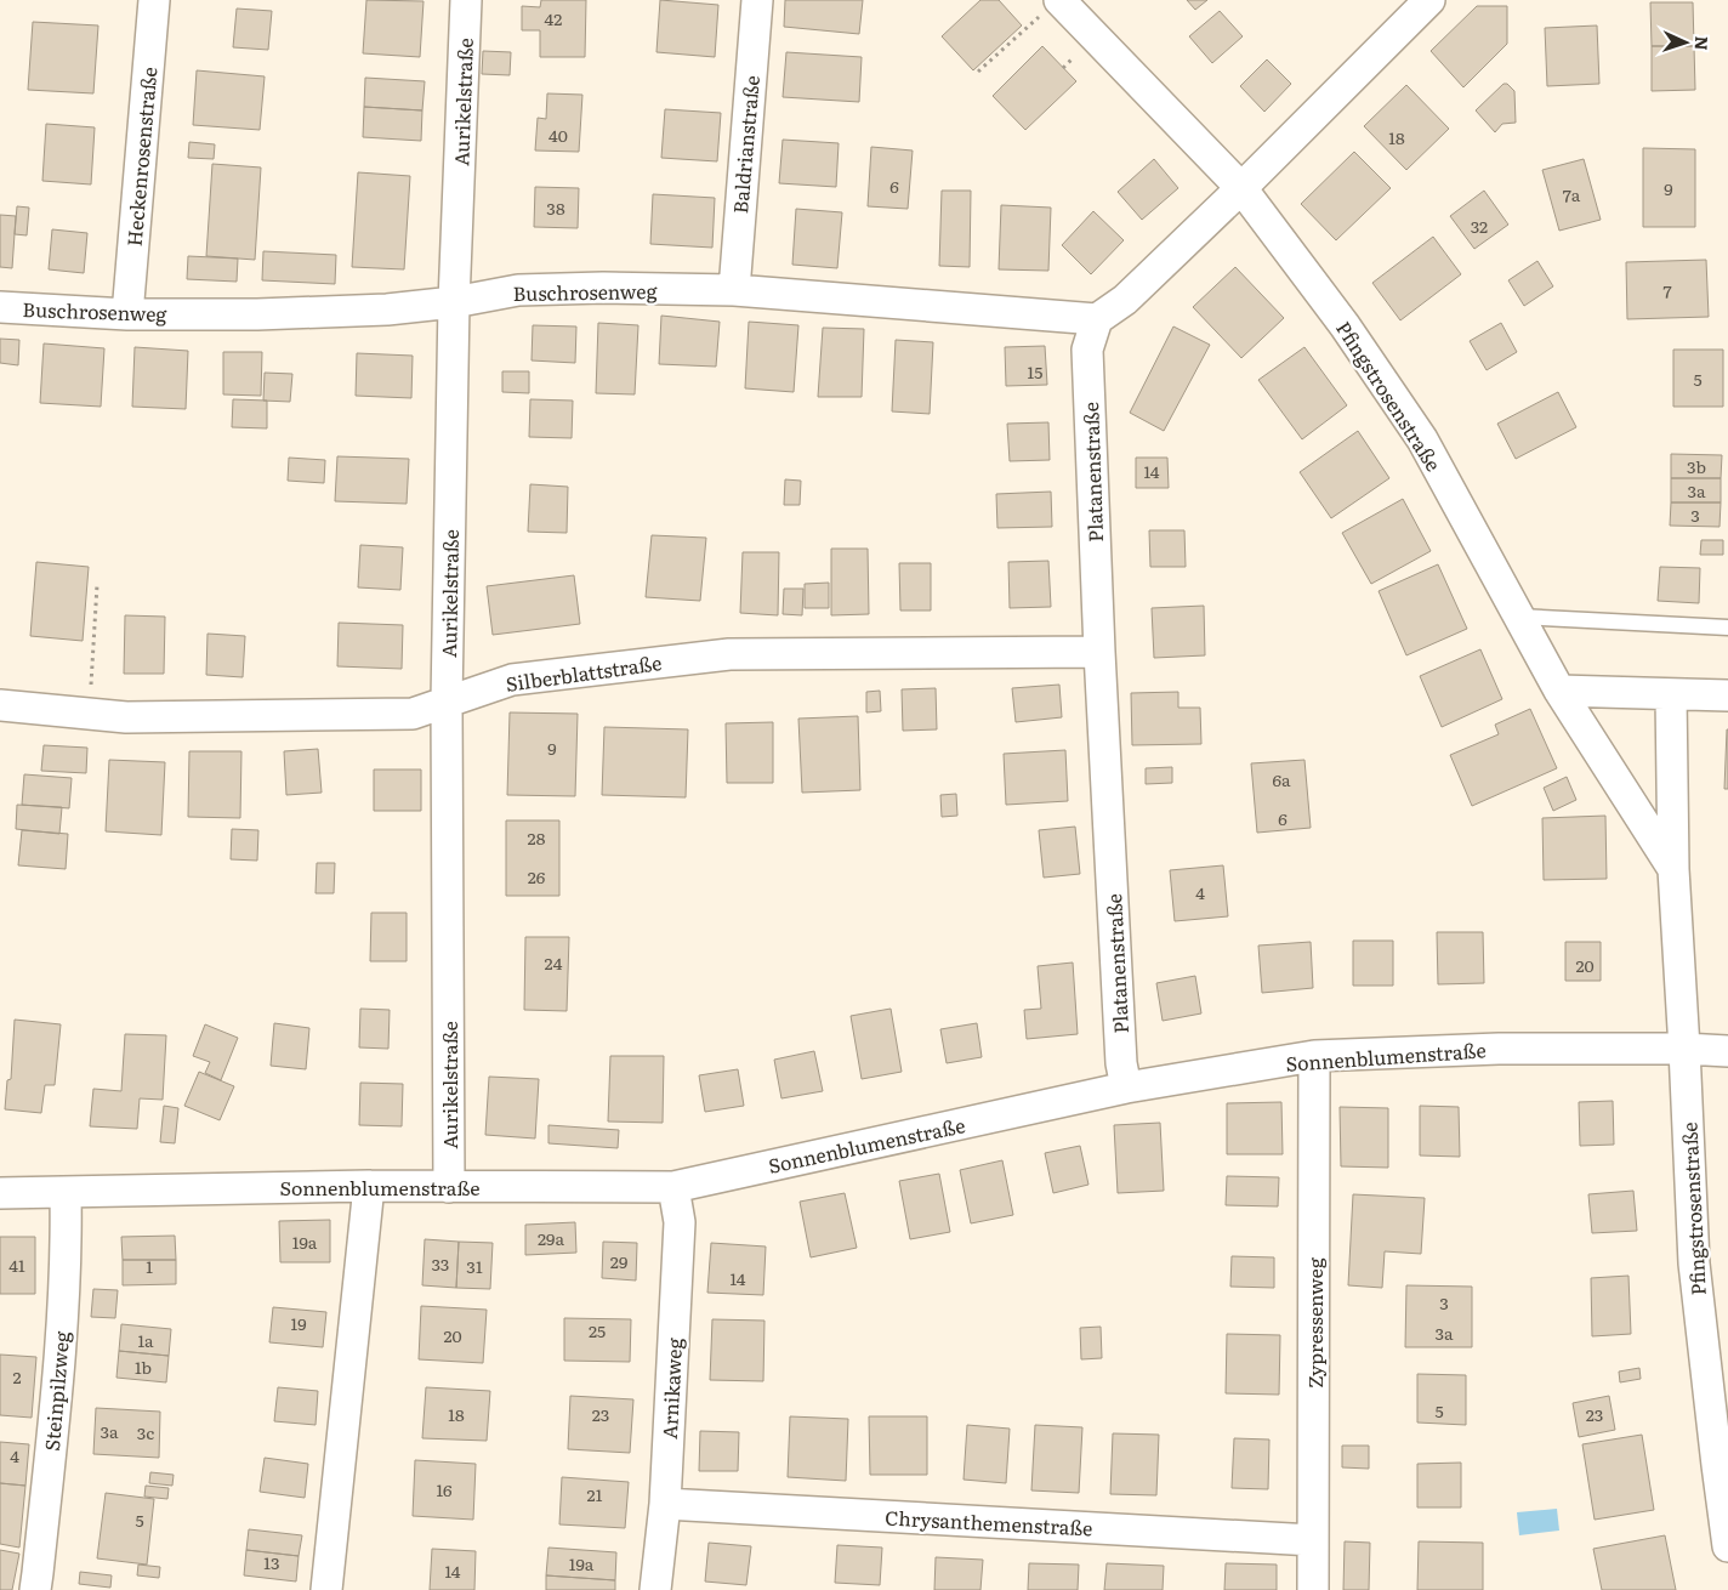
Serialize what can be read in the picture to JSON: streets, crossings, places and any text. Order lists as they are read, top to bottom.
{
  "streets": {
    "street": [
      "Aurikelstraße",
      "Baldrianstraße",
      "Heckenrosenstraße",
      "Buschrosenweg",
      "Pfingstrosenstraße",
      "Platanenstraße",
      "Silberblattstraße",
      "Sonnenblumenstraße",
      "Zypressenweg",
      "Arnikaweg",
      "Steinpilzweg",
      "Chrysanthemenstraße"
    ]
  },
  "crossings": [
    ["Aurikelstraße", "Buschrosenweg"],
    ["Aurikelstraße", "Silberblattstraße"],
    ["Aurikelstraße", "Sonnenblumenstraße"],
    ["Baldrianstraße", "Buschrosenweg"],
    ["Heckenrosenstraße", "Buschrosenweg"],
    ["Buschrosenweg", "Platanenstraße"],
    ["Pfingstrosenstraße", "Sonnenblumenstraße"],
    ["Platanenstraße", "Silberblattstraße"],
    ["Platanenstraße", "Sonnenblumenstraße"],
    ["Sonnenblumenstraße", "Zypressenweg"],
    ["Sonnenblumenstraße", "Arnikaweg"],
    ["Sonnenblumenstraße", "Steinpilzweg"],
    ["Zypressenweg", "Chrysanthemenstraße"],
    ["Arnikaweg", "Chrysanthemenstraße"]
  ],
  "house_numbers": [
    "42",
    "40",
    "18",
    "6",
    "9",
    "7a",
    "38",
    "32",
    "7",
    "15",
    "5",
    "3b",
    "14",
    "3a",
    "3",
    "9",
    "6a",
    "6",
    "28",
    "26",
    "4",
    "24",
    "20",
    "29a",
    "19a",
    "29",
    "33",
    "41",
    "1",
    "31",
    "14",
    "3",
    "19",
    "25",
    "3a",
    "20",
    "1a",
    "1b",
    "2",
    "5",
    "18",
    "23",
    "23",
    "3a",
    "3c",
    "4",
    "16",
    "21",
    "5",
    "13",
    "19a",
    "14"
  ],
  "north": "right"
}
